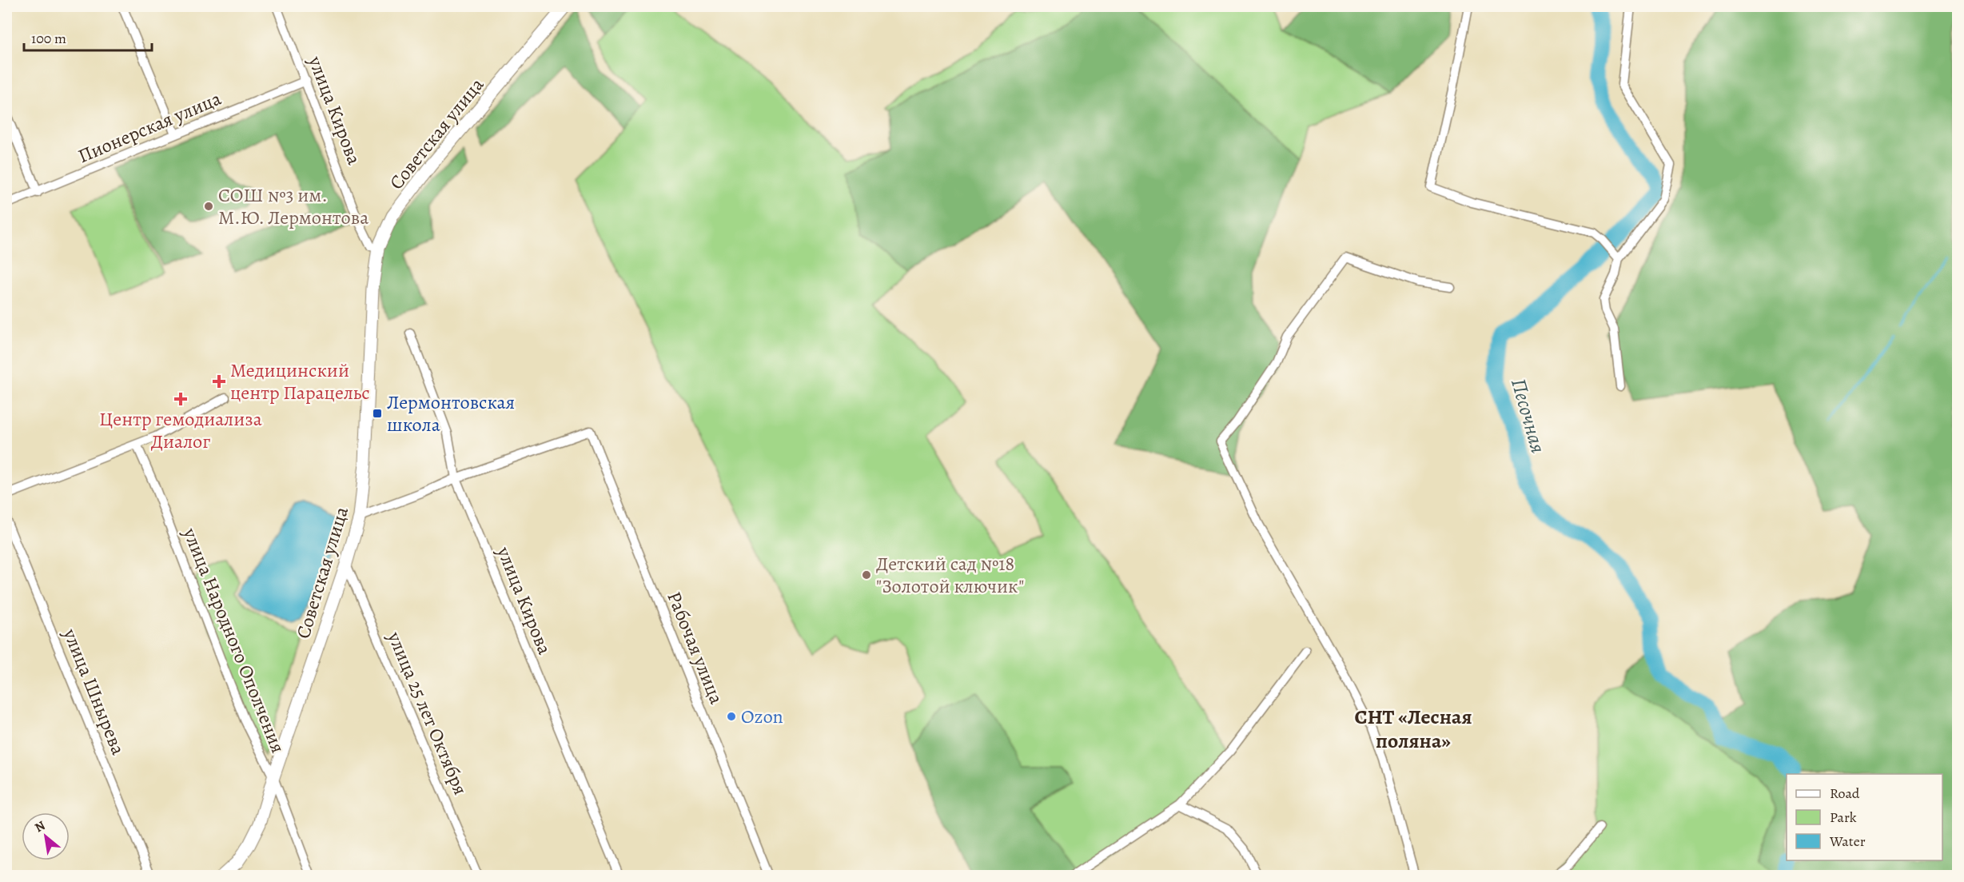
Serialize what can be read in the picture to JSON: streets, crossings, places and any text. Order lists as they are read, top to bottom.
{
  "streets": {
    "main road": ["Советская улица"],
    "street": [
      "улица Кирова",
      "Пионерская улица",
      "улица Народного Ополчения",
      "Рабочая улица",
      "улица Шнырева",
      "улица 25 лет Октября"
    ]
  },
  "crossings": [
    ["улица Кирова", "Пионерская улица"],
    ["улица Кирова", "Советская улица"],
    ["улица Кирова", "Рабочая улица"],
    ["Советская улица", "улица Народного Ополчения"],
    ["Советская улица", "улица 25 лет Октября"]
  ],
  "districts": ["СНТ «Лесная поляна»"],
  "water": ["Песочная"],
  "places": {
    "other": ["СОШ №3 им. М.Ю. Лермонтова", "Детский сад №18 \"Золотой ключик\"", "Ozon"],
    "health": ["Медицинский центр Парацельс", "Центр гемодиализа Диалог"],
    "transit": ["Лермонтовская школа"]
  },
  "legend": ["Road", "Park", "Water"],
  "scale_bar": "100 m",
  "north": "top left"
}
